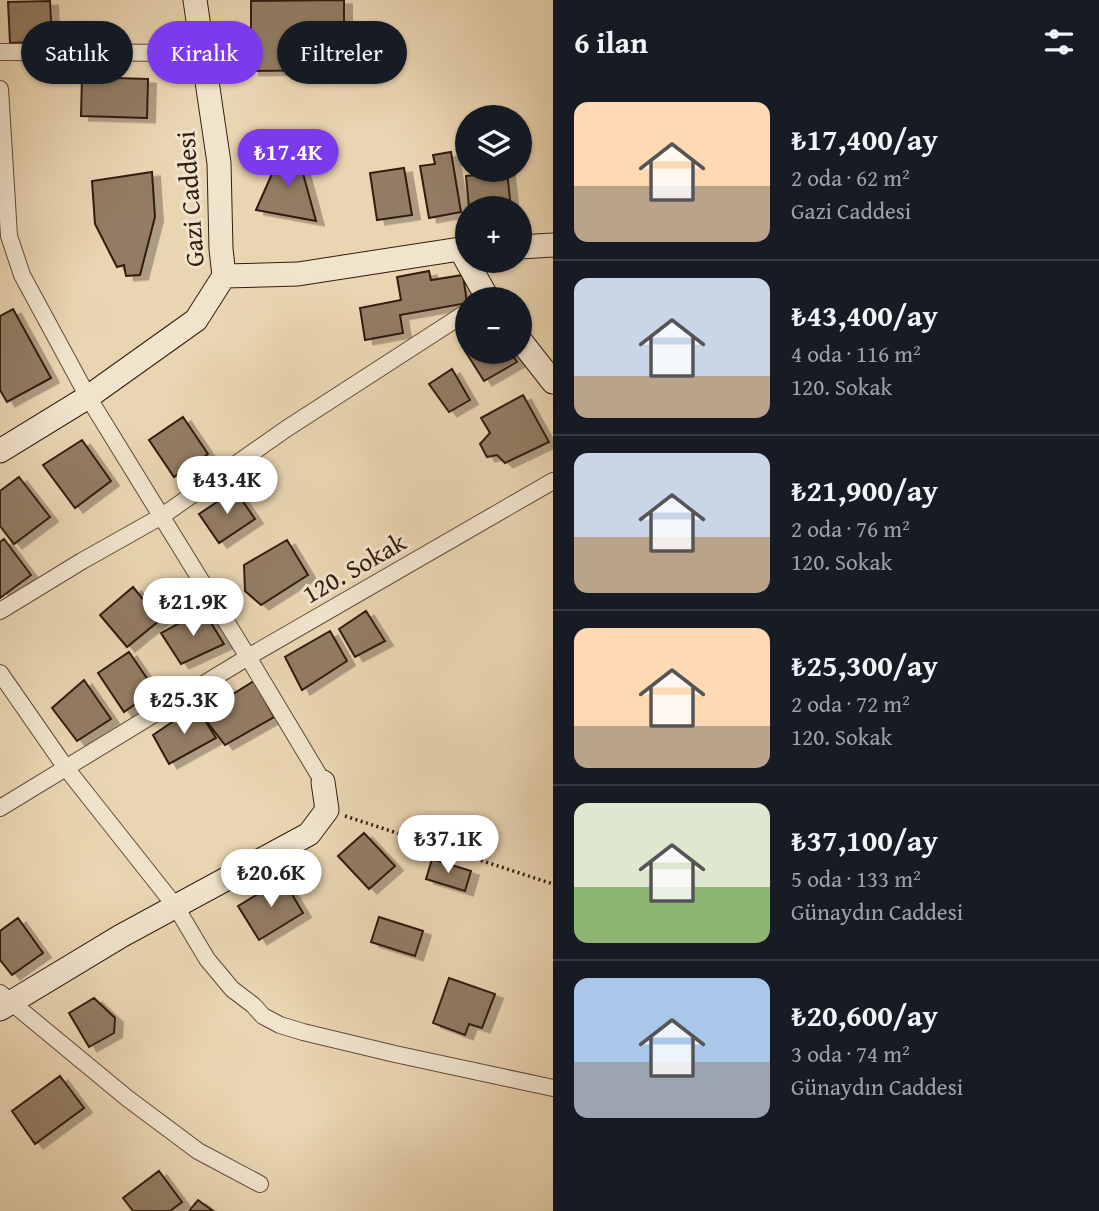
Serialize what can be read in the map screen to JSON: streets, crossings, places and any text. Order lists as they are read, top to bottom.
{
  "streets": {
    "street": ["Gazi Caddesi", "120. Sokak"]
  },
  "page": {
    "heading": "6 ilan",
    "chip": ["Satılık", "Kiralık", "Filtreler"],
    "list": [
      {
        "name": "₺17,400/ay",
        "note": "2 oda · 62 m² · Gazi Caddesi"
      },
      {
        "name": "₺43,400/ay",
        "note": "4 oda · 116 m² · 120. Sokak"
      },
      {
        "name": "₺21,900/ay",
        "note": "2 oda · 76 m² · 120. Sokak"
      },
      {
        "name": "₺25,300/ay",
        "note": "2 oda · 72 m² · 120. Sokak"
      },
      {
        "name": "₺37,100/ay",
        "note": "5 oda · 133 m² · Günaydın Caddesi"
      },
      {
        "name": "₺20,600/ay",
        "note": "3 oda · 74 m² · Günaydın Caddesi"
      }
    ],
    "map_buttons": ["+", "−"],
    "price": [
      "₺17.4K",
      "₺43.4K",
      "₺21.9K",
      "₺25.3K",
      "₺37.1K",
      "₺20.6K"
    ]
  }
}
